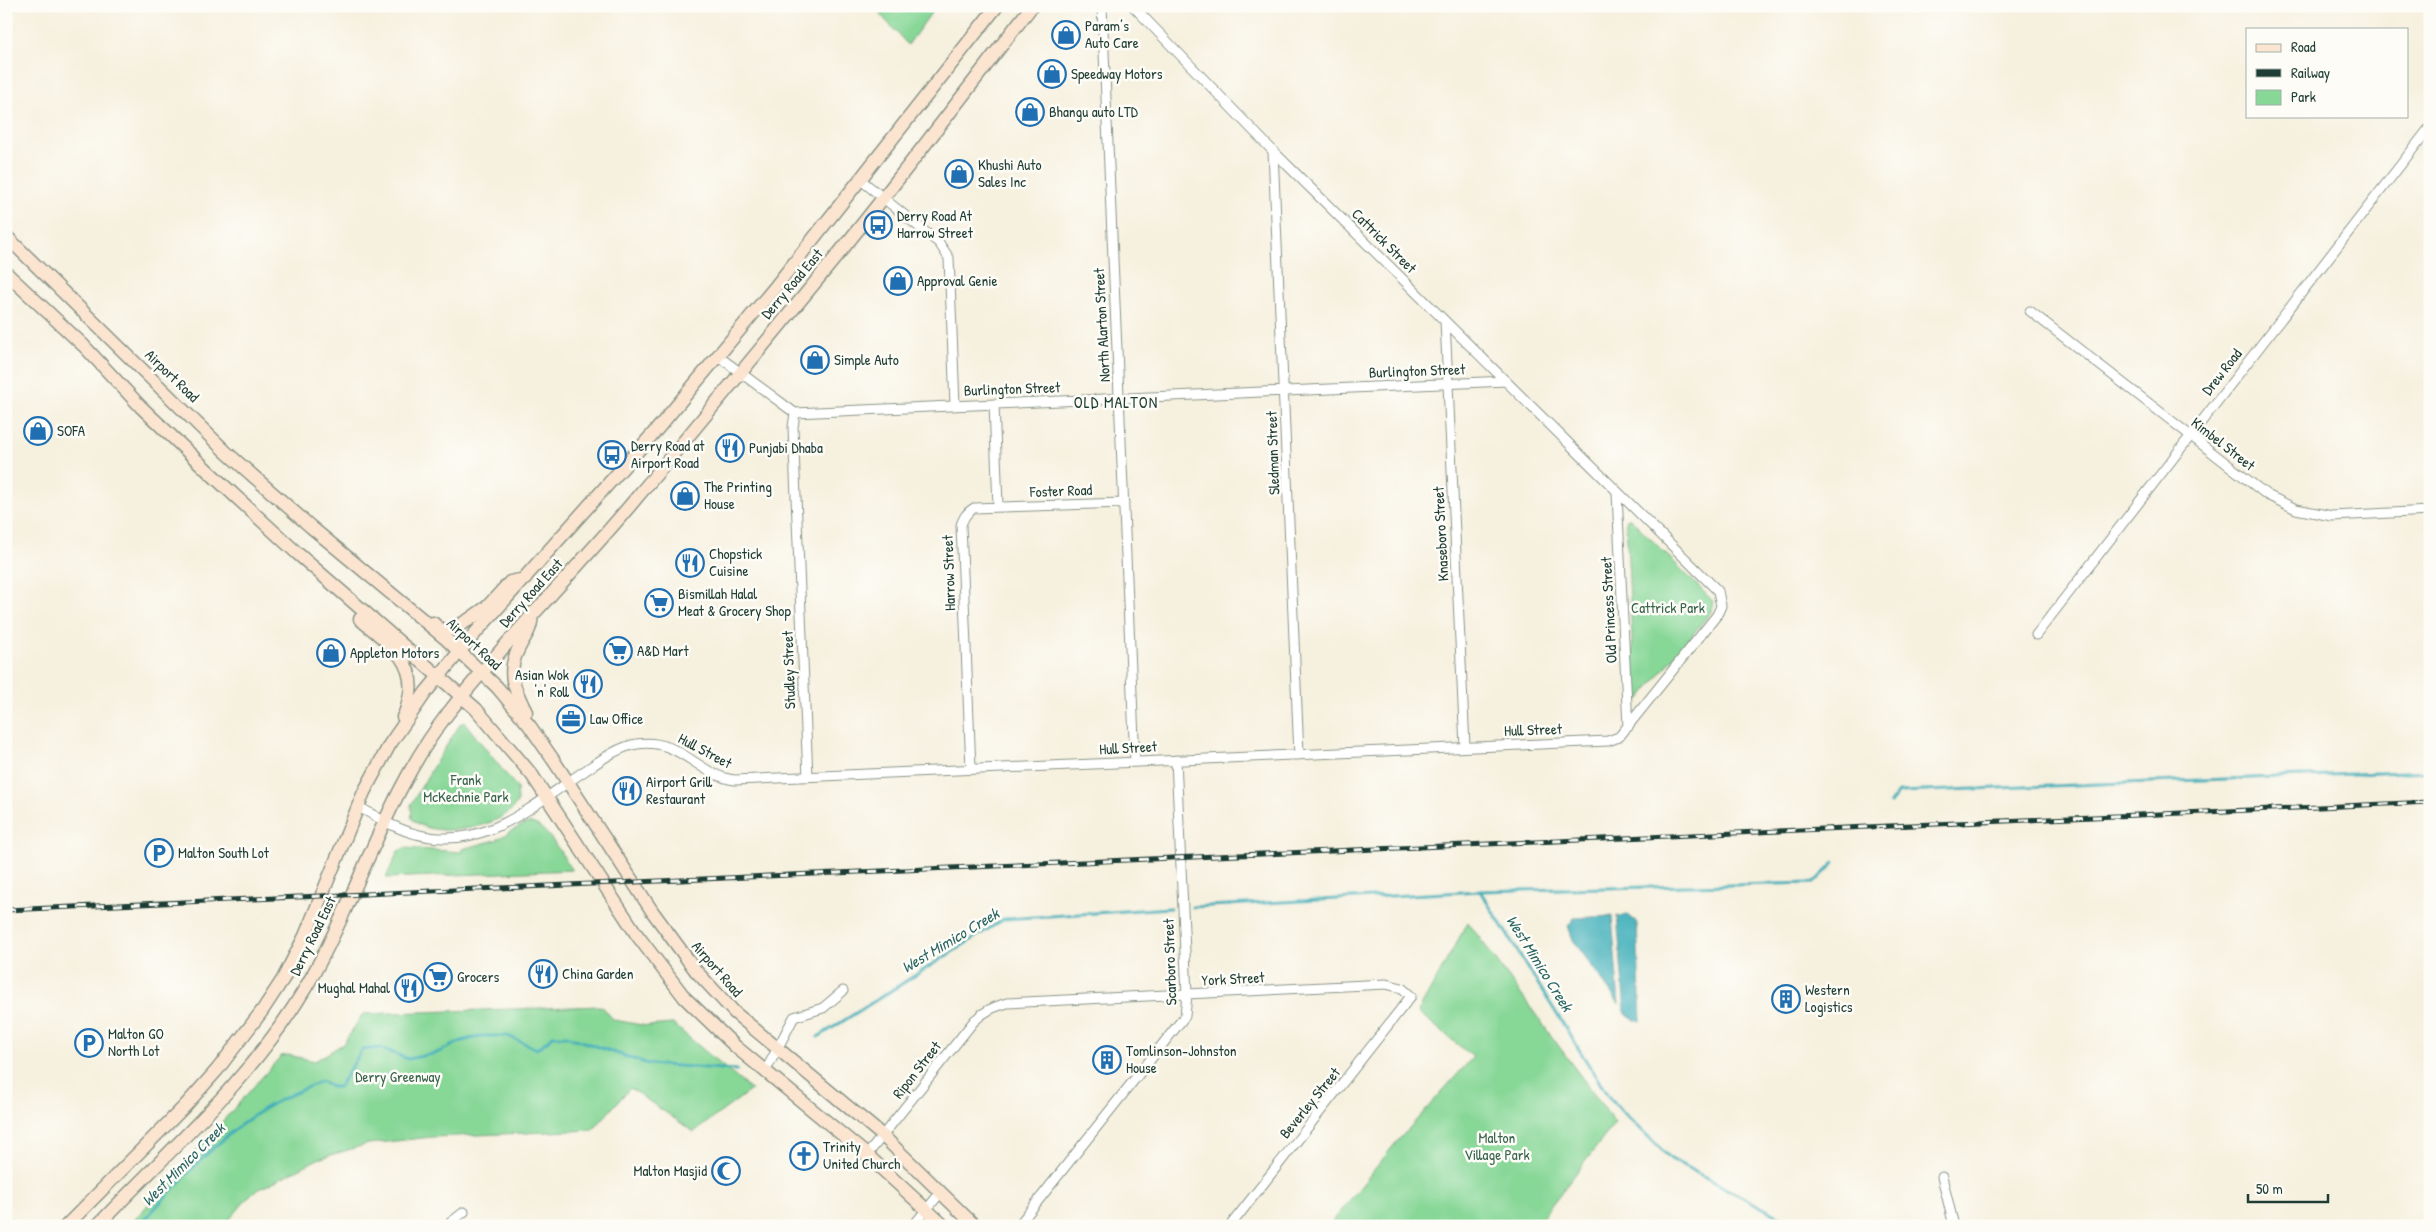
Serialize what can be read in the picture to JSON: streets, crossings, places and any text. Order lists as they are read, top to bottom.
{
  "streets": {
    "main road": ["Derry Road East", "Airport Road"],
    "street": [
      "Cattrick Street",
      "North Alarton Street",
      "Burlington Street",
      "Drew Road",
      "Kimbel Street",
      "Sledman Street",
      "Foster Road",
      "Knaseboro Street",
      "Harrow Street",
      "Old Princess Street",
      "Studley Street",
      "Hull Street",
      "Scarboro Street",
      "York Street",
      "Ripon Street",
      "Beverley Street"
    ]
  },
  "crossings": [
    ["Cattrick Street", "Burlington Street"],
    ["Cattrick Street", "Sledman Street"],
    ["Cattrick Street", "Knaseboro Street"],
    ["Cattrick Street", "Old Princess Street"],
    ["Cattrick Street", "Hull Street"],
    ["Derry Road East", "Airport Road"],
    ["Derry Road East", "Hull Street"],
    ["North Alarton Street", "Burlington Street"],
    ["North Alarton Street", "Foster Road"],
    ["North Alarton Street", "Hull Street"],
    ["Burlington Street", "Sledman Street"],
    ["Burlington Street", "Knaseboro Street"],
    ["Burlington Street", "Studley Street"],
    ["Drew Road", "Kimbel Street"],
    ["Airport Road", "Hull Street"],
    ["Airport Road", "Ripon Street"],
    ["Sledman Street", "Hull Street"],
    ["Foster Road", "Harrow Street"],
    ["Knaseboro Street", "Hull Street"],
    ["Harrow Street", "Hull Street"],
    ["Old Princess Street", "Hull Street"],
    ["Studley Street", "Hull Street"],
    ["Hull Street", "Scarboro Street"],
    ["Scarboro Street", "York Street"],
    ["York Street", "Ripon Street"],
    ["York Street", "Beverley Street"]
  ],
  "districts": ["OLD MALTON"],
  "water": ["West Mimico Creek"],
  "parks": [
    "Cattrick Park",
    "Frank McKechnie Park",
    "Derry Greenway",
    "Malton Village Park"
  ],
  "places": {
    "shop": [
      "Param’s Auto Care",
      "Speedway Motors",
      "Bhangu auto LTD",
      "Khushi Auto Sales Inc",
      "Approval Genie",
      "Simple Auto",
      "SOFA",
      "The Printing House",
      "Appleton Motors"
    ],
    "bus stop": ["Derry Road At Harrow Street", "Derry Road at Airport Road"],
    "restaurant": [
      "Punjabi Dhaba",
      "Chopstick Cuisine",
      "Asian Wok 'n' Roll",
      "Airport Grill Restaurant",
      "China Garden",
      "Mughal Mahal"
    ],
    "supermarket": ["Bismillah Halal Meat & Grocery Shop", "A&D Mart", "Grocers"],
    "office": ["Law Office"],
    "parking": ["Malton South Lot", "Malton GO North Lot"],
    "building": ["Western Logistics", "Tomlinson-Johnston House"],
    "church": ["Trinity United Church"],
    "mosque": ["Malton Masjid"]
  },
  "legend": ["Road", "Railway", "Park"],
  "scale_bar": "50 m"
}
